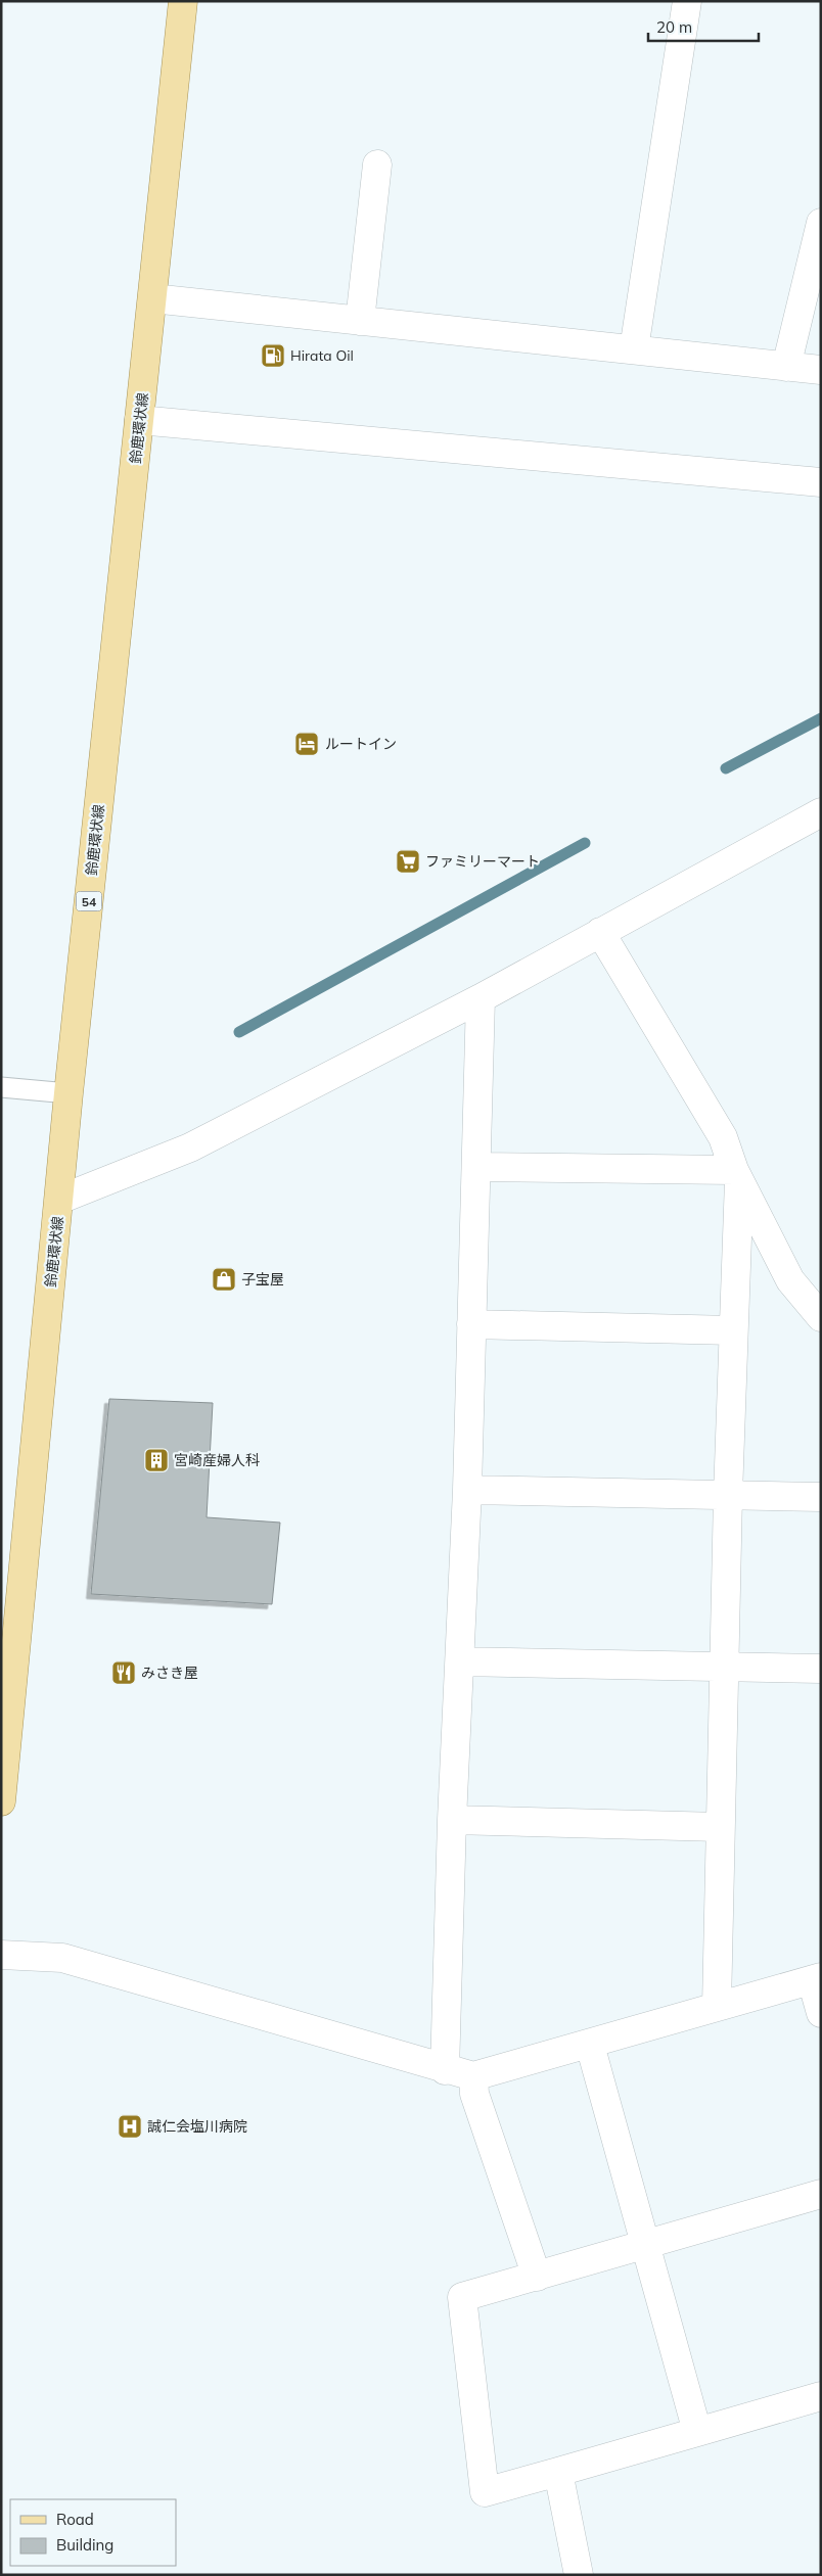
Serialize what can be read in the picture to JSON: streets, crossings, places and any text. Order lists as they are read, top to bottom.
{
  "streets": {
    "main road": ["鈴鹿環状線", "54"]
  },
  "places": {
    "fuel station": ["Hirata Oil"],
    "hotel": ["ルートイン"],
    "supermarket": ["ファミリーマート"],
    "shop": ["子宝屋"],
    "building": ["宮崎産婦人科"],
    "restaurant": ["みさき屋"],
    "hospital": ["誠仁会塩川病院"]
  },
  "legend": ["Road", "Building"],
  "scale_bar": "20 m"
}
